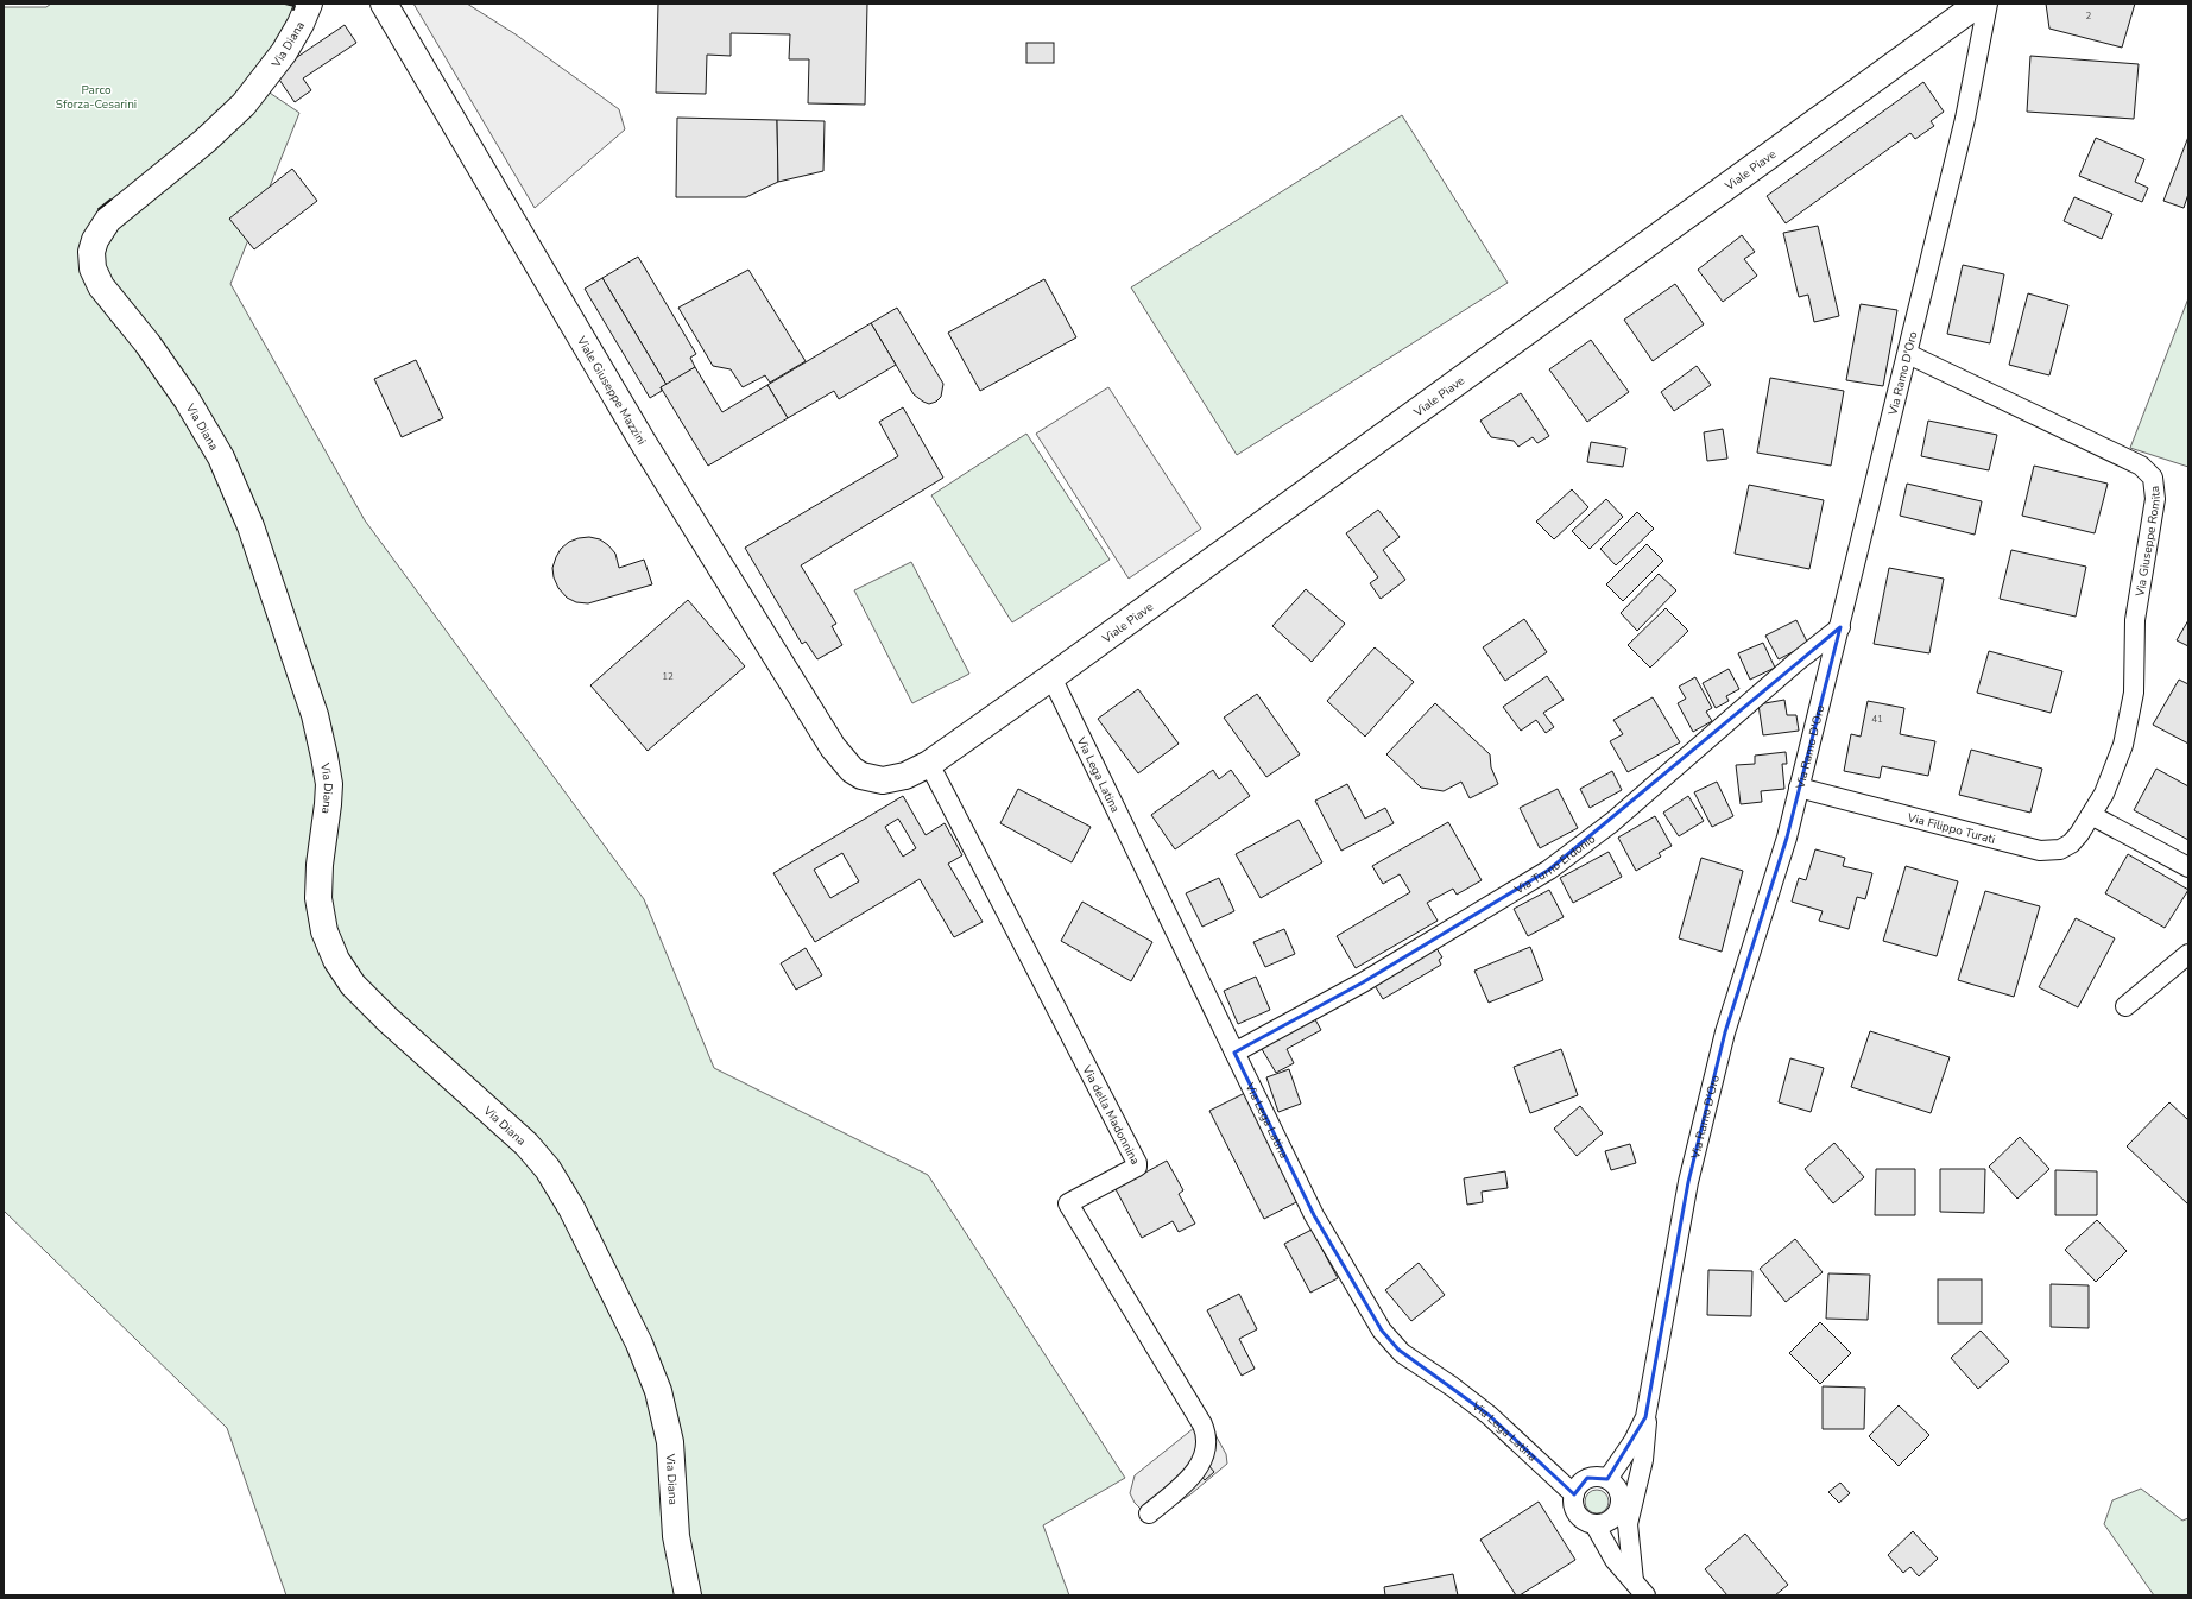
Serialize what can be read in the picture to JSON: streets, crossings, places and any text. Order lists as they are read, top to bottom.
{
  "streets": {
    "street": [
      "Via Diana",
      "Viale Piave",
      "Via Ramo D'Oro",
      "Viale Giuseppe Mazzini",
      "Via Giuseppe Romita",
      "Via Lega Latina",
      "Via Filippo Turati",
      "Via Turno Erdonio",
      "Via della Madonnina"
    ]
  },
  "crossings": [
    ["Viale Piave", "Viale Giuseppe Mazzini"],
    ["Viale Piave", "Via Lega Latina"],
    ["Viale Piave", "Via della Madonnina"],
    ["Via Ramo D'Oro", "Via Giuseppe Romita"],
    ["Via Ramo D'Oro", "Via Lega Latina"],
    ["Via Ramo D'Oro", "Via Filippo Turati"],
    ["Via Ramo D'Oro", "Via Turno Erdonio"],
    ["Via Giuseppe Romita", "Via Filippo Turati"],
    ["Via Lega Latina", "Via Turno Erdonio"]
  ],
  "parks": ["Parco Sforza-Cesarini"],
  "house_numbers": ["2", "12", "41"]
}
